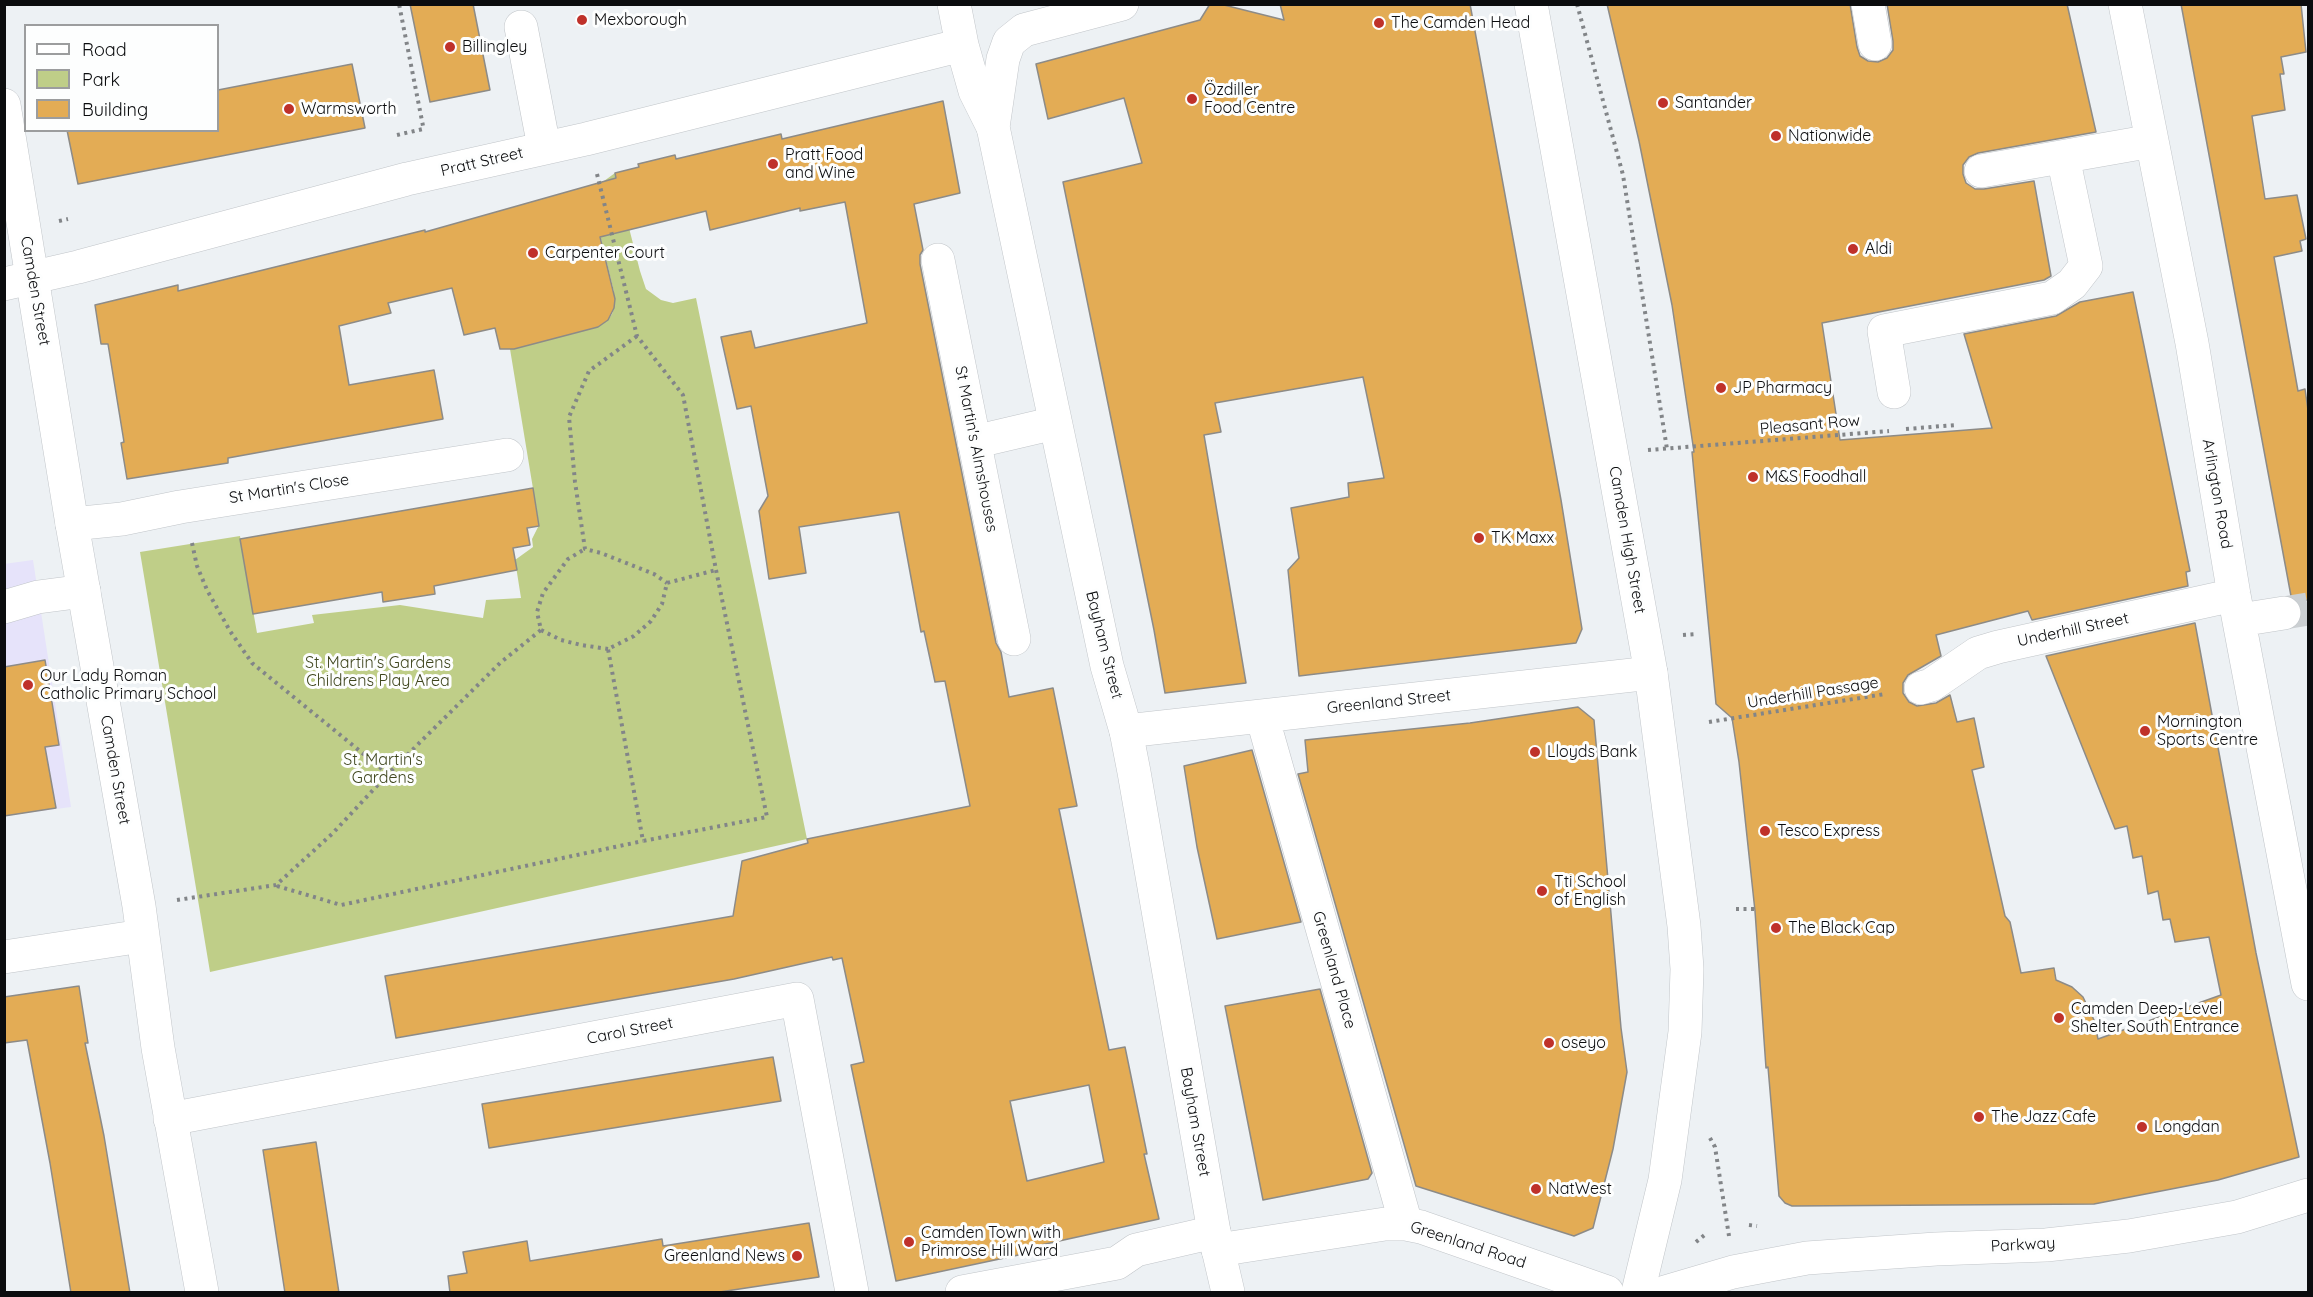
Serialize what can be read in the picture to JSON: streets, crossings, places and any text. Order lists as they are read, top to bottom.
{
  "streets": {
    "main road": [
      "Pratt Street",
      "Camden Street",
      "St Martin's Almshouses",
      "St Martin's Close",
      "Arlington Road",
      "Camden High Street",
      "Underhill Street",
      "Bayham Street",
      "Greenland Street",
      "Greenland Place",
      "Carol Street",
      "Greenland Road",
      "Parkway"
    ],
    "path": ["Pleasant Row", "Underhill Passage"]
  },
  "crossings": [
    ["Pratt Street", "Camden Street"],
    ["Pratt Street", "Bayham Street"],
    ["Camden Street", "St Martin's Close"],
    ["Camden Street", "Carol Street"],
    ["Arlington Road", "Underhill Street"],
    ["Camden High Street", "Greenland Street"],
    ["Underhill Street", "Underhill Passage"],
    ["Bayham Street", "Greenland Street"],
    ["Bayham Street", "Greenland Road"],
    ["Greenland Street", "Greenland Place"],
    ["Greenland Place", "Greenland Road"]
  ],
  "parks": ["St. Martin's Gardens Childrens Play Area", "St. Martin's Gardens"],
  "places": [
    "Mexborough",
    "The Camden Head",
    "Billingley",
    "Özdiller Food Centre",
    "Santander",
    "Warmsworth",
    "Nationwide",
    "Pratt Food and Wine",
    "Aldi",
    "Carpenter Court",
    "JP Pharmacy",
    "M&S Foodhall",
    "TK Maxx",
    "Our Lady Roman Catholic Primary School",
    "Mornington Sports Centre",
    "Lloyds Bank",
    "Tesco Express",
    "Tti School of English",
    "The Black Cap",
    "Camden Deep-Level Shelter South Entrance",
    "oseyo",
    "The Jazz Cafe",
    "Longdan",
    "NatWest",
    "Camden Town with Primrose Hill Ward",
    "Greenland News"
  ],
  "legend": ["Road", "Park", "Building"]
}
